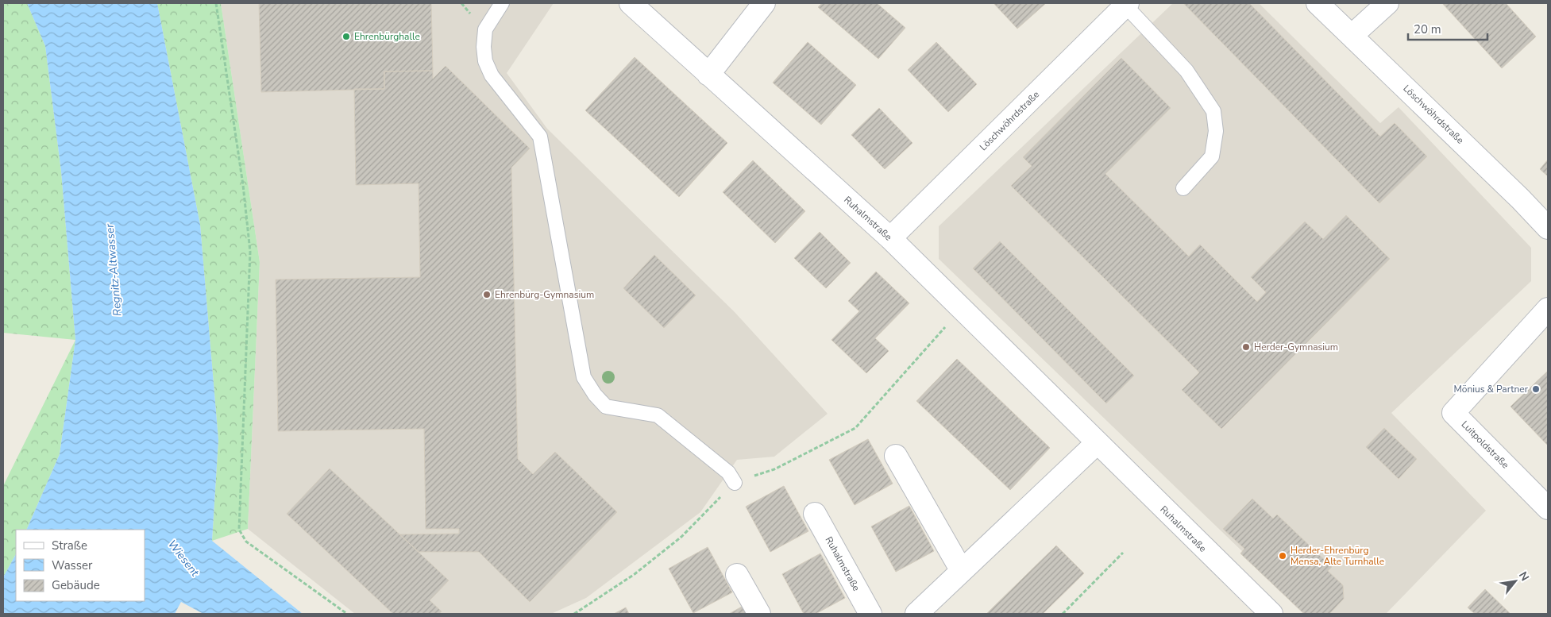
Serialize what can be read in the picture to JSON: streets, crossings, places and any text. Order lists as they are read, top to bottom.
{
  "streets": {
    "street": ["Löschwöhrdstraße", "Ruhalmstraße", "Luitpoldstraße"]
  },
  "crossings": [
    ["Löschwöhrdstraße", "Ruhalmstraße"]
  ],
  "water": ["Regnitz-Altwasser", "Wiesent"],
  "places": [
    "Ehrenbürghalle",
    "Ehrenbürg-Gymnasium",
    "Herder-Gymnasium",
    "Mönius & Partner",
    "Herder-Ehrenbürg Mensa, Alte Turnhalle"
  ],
  "legend": ["Straße", "Wasser", "Gebäude"],
  "scale_bar": "20 m",
  "north": "top right"
}
